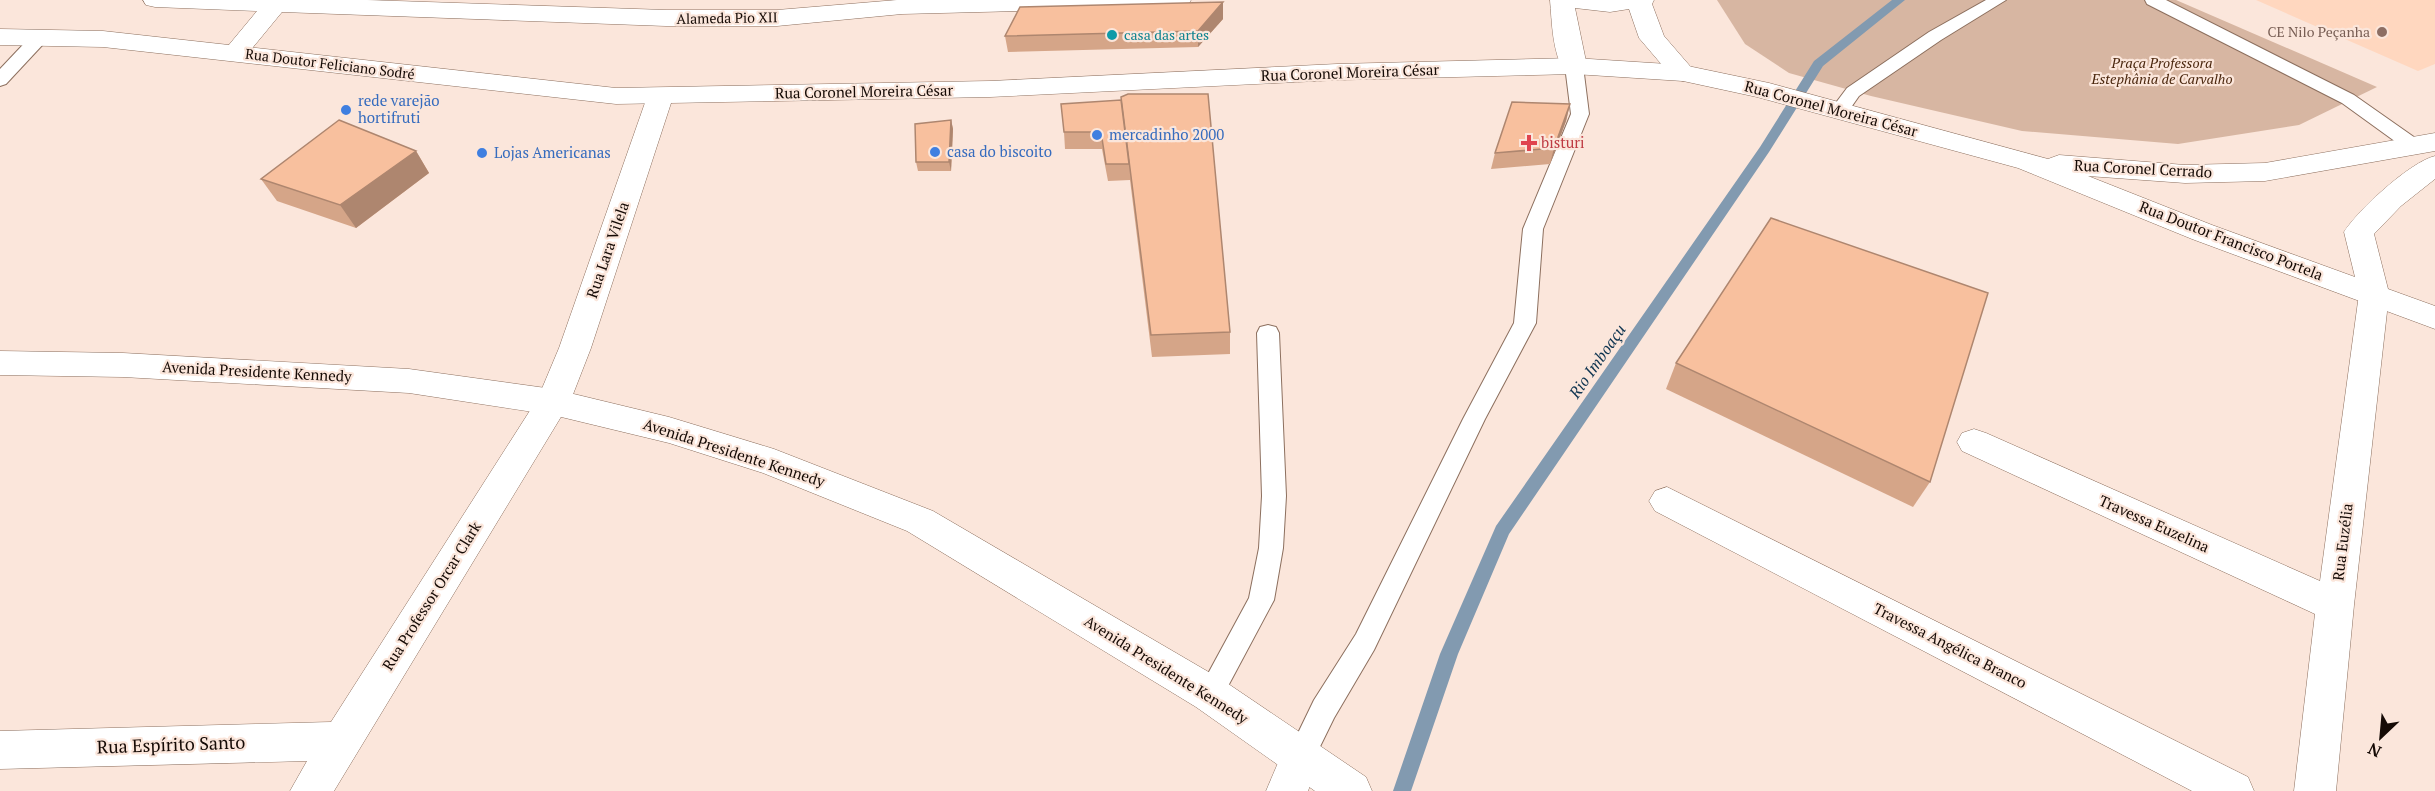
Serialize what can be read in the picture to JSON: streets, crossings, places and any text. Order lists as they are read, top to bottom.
{
  "streets": {
    "main road": [
      "Alameda Pio XII",
      "Rua Doutor Feliciano Sodré",
      "Rua Coronel Moreira César",
      "Rua Coronel Cerrado",
      "Rua Doutor Francisco Portela",
      "Rua Lara Vilela",
      "Avenida Presidente Kennedy",
      "Travessa Euzelina",
      "Rua Euzélia",
      "Rua Professor Orcar Clark",
      "Travessa Angélica Branco",
      "Rua Espírito Santo"
    ]
  },
  "crossings": [
    ["Rua Doutor Feliciano Sodré", "Rua Coronel Moreira César"],
    ["Rua Doutor Feliciano Sodré", "Rua Lara Vilela"],
    ["Rua Coronel Moreira César", "Rua Coronel Cerrado"],
    ["Rua Coronel Moreira César", "Rua Doutor Francisco Portela"],
    ["Rua Coronel Moreira César", "Rua Lara Vilela"],
    ["Rua Coronel Cerrado", "Rua Doutor Francisco Portela"],
    ["Rua Doutor Francisco Portela", "Rua Euzélia"],
    ["Rua Lara Vilela", "Avenida Presidente Kennedy"],
    ["Rua Lara Vilela", "Rua Professor Orcar Clark"],
    ["Avenida Presidente Kennedy", "Rua Professor Orcar Clark"],
    ["Travessa Euzelina", "Rua Euzélia"],
    ["Rua Professor Orcar Clark", "Rua Espírito Santo"]
  ],
  "water": ["Rio Imboaçu"],
  "parks": ["Praça Professora Estephânia de Carvalho"],
  "places": {
    "other": [
      "CE Nilo Peçanha",
      "casa das artes",
      "rede varejão hortifruti",
      "mercadinho 2000",
      "casa do biscoito",
      "Lojas Americanas"
    ],
    "health": ["bisturi"]
  },
  "north": "bottom left"
}
